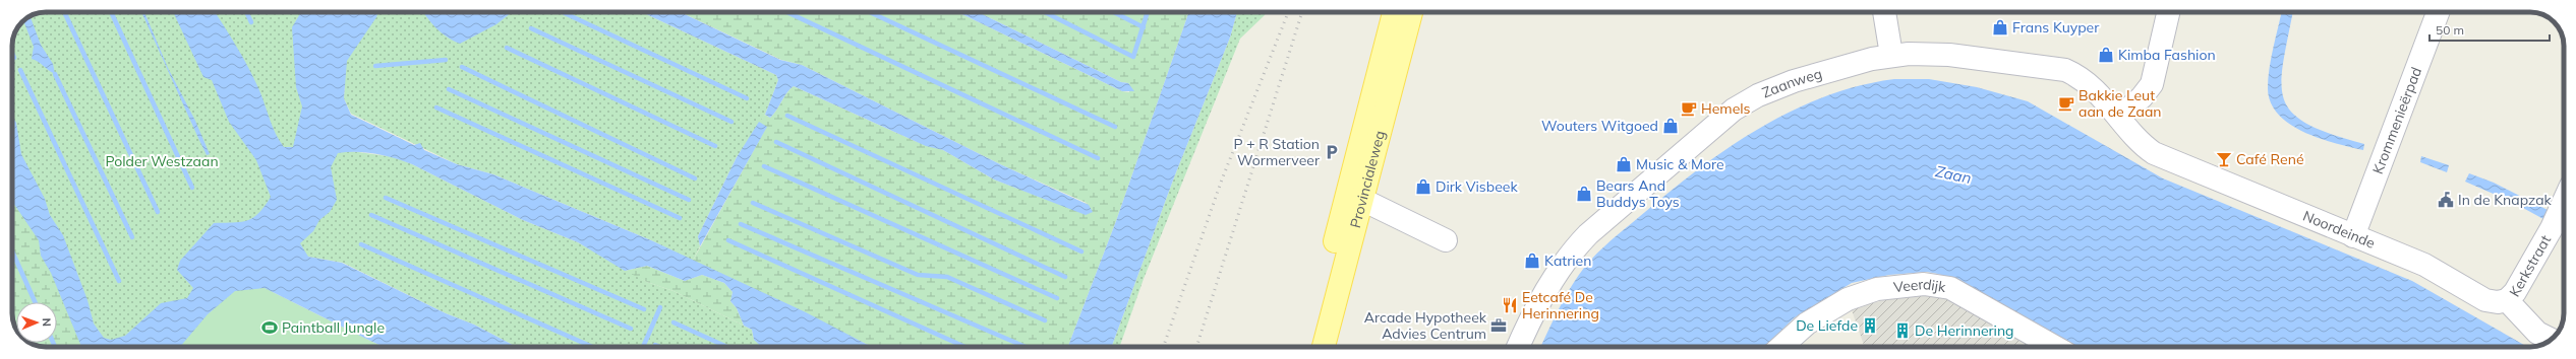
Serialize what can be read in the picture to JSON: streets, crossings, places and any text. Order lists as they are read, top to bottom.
{
  "streets": {
    "main road": ["Provincialeweg"],
    "street": [
      "Zaanweg",
      "Krommenieërpad",
      "Noordeinde",
      "Kerkstraat",
      "Veerdijk"
    ]
  },
  "crossings": [
    ["Zaanweg", "Noordeinde"],
    ["Krommenieërpad", "Noordeinde"],
    ["Noordeinde", "Kerkstraat"]
  ],
  "water": ["Zaan"],
  "parks": ["Polder Westzaan"],
  "places": {
    "shop": [
      "Frans Kuyper",
      "Kimba Fashion",
      "Wouters Witgoed",
      "Music & More",
      "Dirk Visbeek",
      "Bears And Buddys Toys",
      "Katrien"
    ],
    "cafe": ["Bakkie Leut aan de Zaan", "Hemels"],
    "parking": ["P + R Station Wormerveer"],
    "bar": ["Café René"],
    "public building": ["In de Knapzak"],
    "restaurant": ["Eetcafé De Herinnering"],
    "office": ["Arcade Hypotheek Advies Centrum"],
    "building": ["De Liefde", "De Herinnering"],
    "sports": ["Paintball Jungle"]
  },
  "scale_bar": "50 m",
  "north": "right"
}
